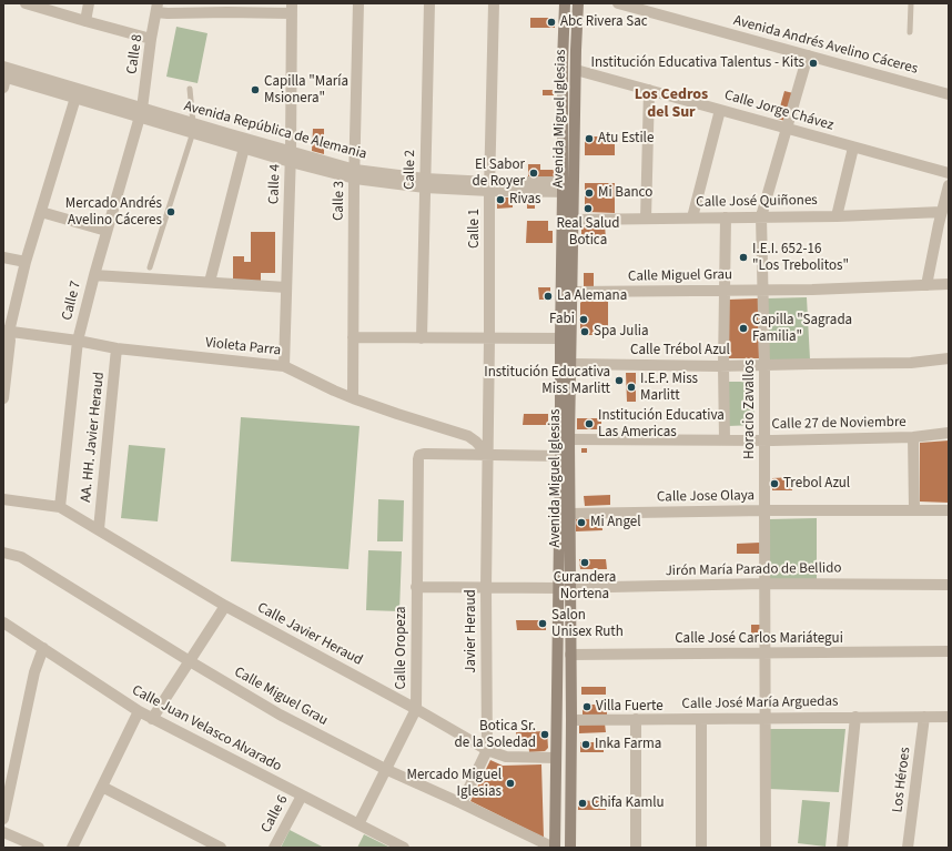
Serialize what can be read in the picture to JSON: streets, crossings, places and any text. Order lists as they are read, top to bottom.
{
  "streets": {
    "main road": ["Avenida Miguel Iglesias"],
    "street": [
      "Avenida Andrés Avelino Cáceres",
      "Calle 8",
      "Calle Jorge Chávez",
      "Avenida República de Alemania",
      "Calle 2",
      "Calle 4",
      "Calle 3",
      "Calle José Quiñones",
      "Calle 1",
      "Calle Miguel Grau",
      "Calle 7",
      "Violeta Parra",
      "Calle Trébol Azul",
      "Horacio Zavallos",
      "Calle 27 de Noviembre",
      "AA. HH. Javier Heraud",
      "Calle Jose Olaya",
      "Jirón María Parado de Bellido",
      "Javier Heraud",
      "Calle Javier Heraud",
      "Calle José Carlos Mariátegui",
      "Calle Oropeza",
      "Calle José María Arguedas",
      "Calle Juan Velasco Alvarado",
      "Los Héroes",
      "Calle 6"
    ]
  },
  "crossings": [
    ["Avenida Andrés Avelino Cáceres", "Horacio Zavallos"],
    ["Calle 8", "Avenida República de Alemania"],
    ["Calle 8", "Calle 7"],
    ["Calle Jorge Chávez", "Avenida Miguel Iglesias"],
    ["Calle Jorge Chávez", "Horacio Zavallos"],
    ["Avenida Miguel Iglesias", "Avenida República de Alemania"],
    ["Avenida Miguel Iglesias", "Calle José Quiñones"],
    ["Avenida Miguel Iglesias", "Calle Miguel Grau"],
    ["Avenida Miguel Iglesias", "Calle Trébol Azul"],
    ["Avenida Miguel Iglesias", "Calle 27 de Noviembre"],
    ["Avenida Miguel Iglesias", "Calle Jose Olaya"],
    ["Avenida Miguel Iglesias", "Jirón María Parado de Bellido"],
    ["Avenida Miguel Iglesias", "Calle Javier Heraud"],
    ["Avenida Miguel Iglesias", "Calle José Carlos Mariátegui"],
    ["Avenida Miguel Iglesias", "Calle José María Arguedas"],
    ["Avenida República de Alemania", "Calle 2"],
    ["Avenida República de Alemania", "Calle 4"],
    ["Avenida República de Alemania", "Calle 3"],
    ["Avenida República de Alemania", "Calle 1"],
    ["Avenida República de Alemania", "Calle 7"],
    ["Calle 4", "Violeta Parra"],
    ["Calle 3", "Violeta Parra"],
    ["Calle José Quiñones", "Horacio Zavallos"],
    ["Calle 1", "Violeta Parra"],
    ["Calle 1", "Javier Heraud"],
    ["Calle 1", "Calle Oropeza"],
    ["Calle Miguel Grau", "Horacio Zavallos"],
    ["Calle Miguel Grau", "Javier Heraud"],
    ["Calle Miguel Grau", "Calle Oropeza"],
    ["Calle 7", "Violeta Parra"],
    ["Calle 7", "Calle Javier Heraud"],
    ["Violeta Parra", "AA. HH. Javier Heraud"],
    ["Violeta Parra", "Javier Heraud"],
    ["Violeta Parra", "Calle Oropeza"],
    ["Calle Trébol Azul", "Horacio Zavallos"],
    ["Horacio Zavallos", "Calle 27 de Noviembre"],
    ["Horacio Zavallos", "Calle Jose Olaya"],
    ["Horacio Zavallos", "Jirón María Parado de Bellido"],
    ["Horacio Zavallos", "Calle José Carlos Mariátegui"],
    ["Horacio Zavallos", "Calle José María Arguedas"],
    ["AA. HH. Javier Heraud", "Calle Javier Heraud"],
    ["Jirón María Parado de Bellido", "Javier Heraud"],
    ["Jirón María Parado de Bellido", "Calle Oropeza"],
    ["Javier Heraud", "Calle Javier Heraud"],
    ["Javier Heraud", "Calle Oropeza"],
    ["Calle Javier Heraud", "Calle Oropeza"],
    ["Calle Oropeza", "Calle Juan Velasco Alvarado"],
    ["Calle José María Arguedas", "Los Héroes"],
    ["Calle Juan Velasco Alvarado", "Calle 6"]
  ],
  "districts": ["Los Cedros del Sur"],
  "places": [
    "Abc Rivera Sac",
    "Institución Educativa Talentus - Kits",
    "Capilla \"María Msionera\"",
    "Atu Estile",
    "El Sabor de Royer",
    "Mi Banco",
    "Rivas",
    "Real Salud Botica",
    "Mercado Andrés Avelino Cáceres",
    "I.E.I. 652-16 \"Los Trebolitos\"",
    "La Alemana",
    "Fabi",
    "Capilla \"Sagrada Familia\"",
    "Spa Julia",
    "Institución Educativa Miss Marlitt",
    "I.E.P. Miss Marlitt",
    "Institución Educativa Las Americas",
    "Trebol Azul",
    "Mi Angel",
    "Curandera Nortena",
    "Salon Unisex Ruth",
    "Villa Fuerte",
    "Botica Sr. de la Soledad",
    "Inka Farma",
    "Mercado Miguel Iglesias",
    "Chifa Kamlu"
  ]
}
